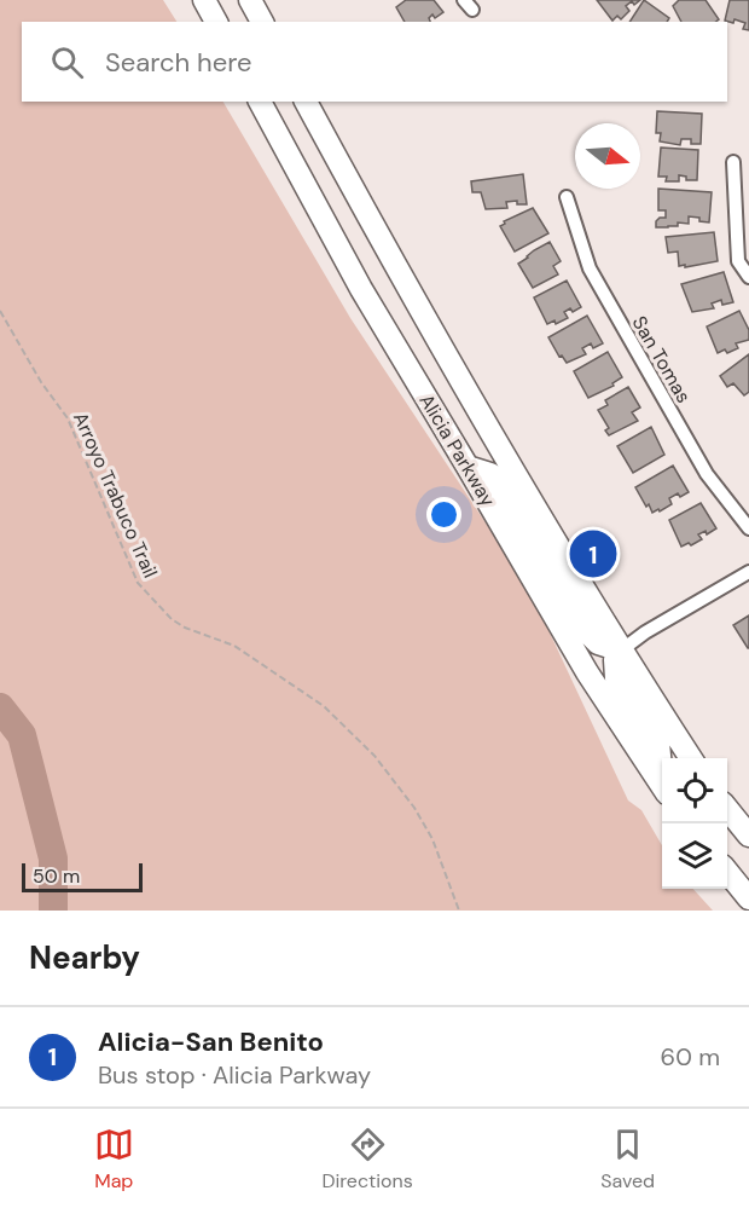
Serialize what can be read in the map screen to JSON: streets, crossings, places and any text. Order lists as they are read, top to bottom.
{
  "streets": {
    "main road": ["Alicia Parkway"],
    "street": ["San Tomas"],
    "path": ["Arroyo Trabuco Trail"]
  },
  "scale_bar": "50 m",
  "north": "right",
  "page": {
    "search": "Search here",
    "pins": "1",
    "scale": "50 m",
    "heading": "Nearby",
    "list": [
      {
        "mark": "1",
        "name": "Alicia-San Benito",
        "note": "Bus stop · Alicia Parkway",
        "value": "60 m"
      }
    ],
    "nav": ["Map", "Directions", "Saved"]
  }
}
